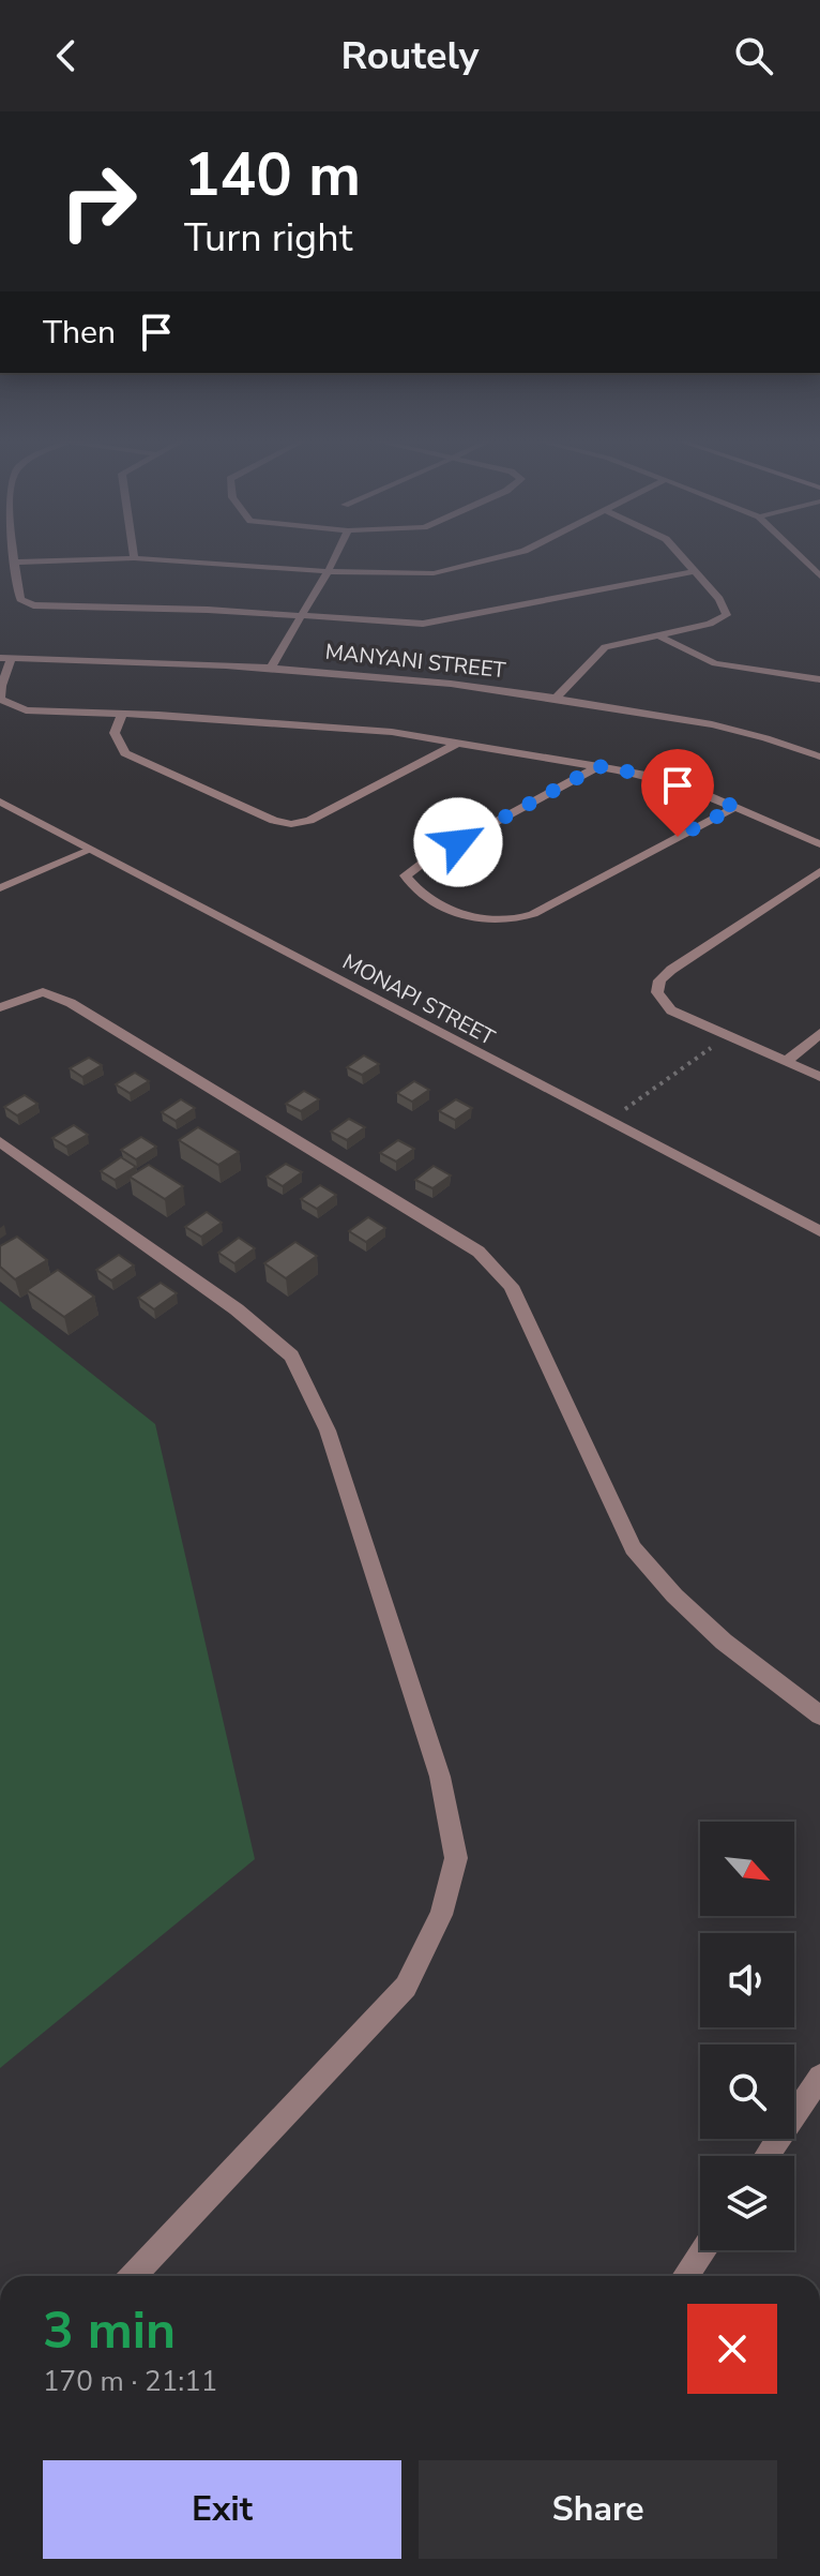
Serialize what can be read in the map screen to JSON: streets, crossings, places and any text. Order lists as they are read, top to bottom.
{
  "streets": {
    "street": ["MANYANI STREET", "MONAPI STREET"]
  },
  "north": "bottom right",
  "page": {
    "header": "Routely",
    "turn": ["140 m", "Turn right"],
    "then": "Then",
    "heading": ["3 min", "170 m · 21:11"],
    "buttons": ["Exit", "Share"]
  }
}
